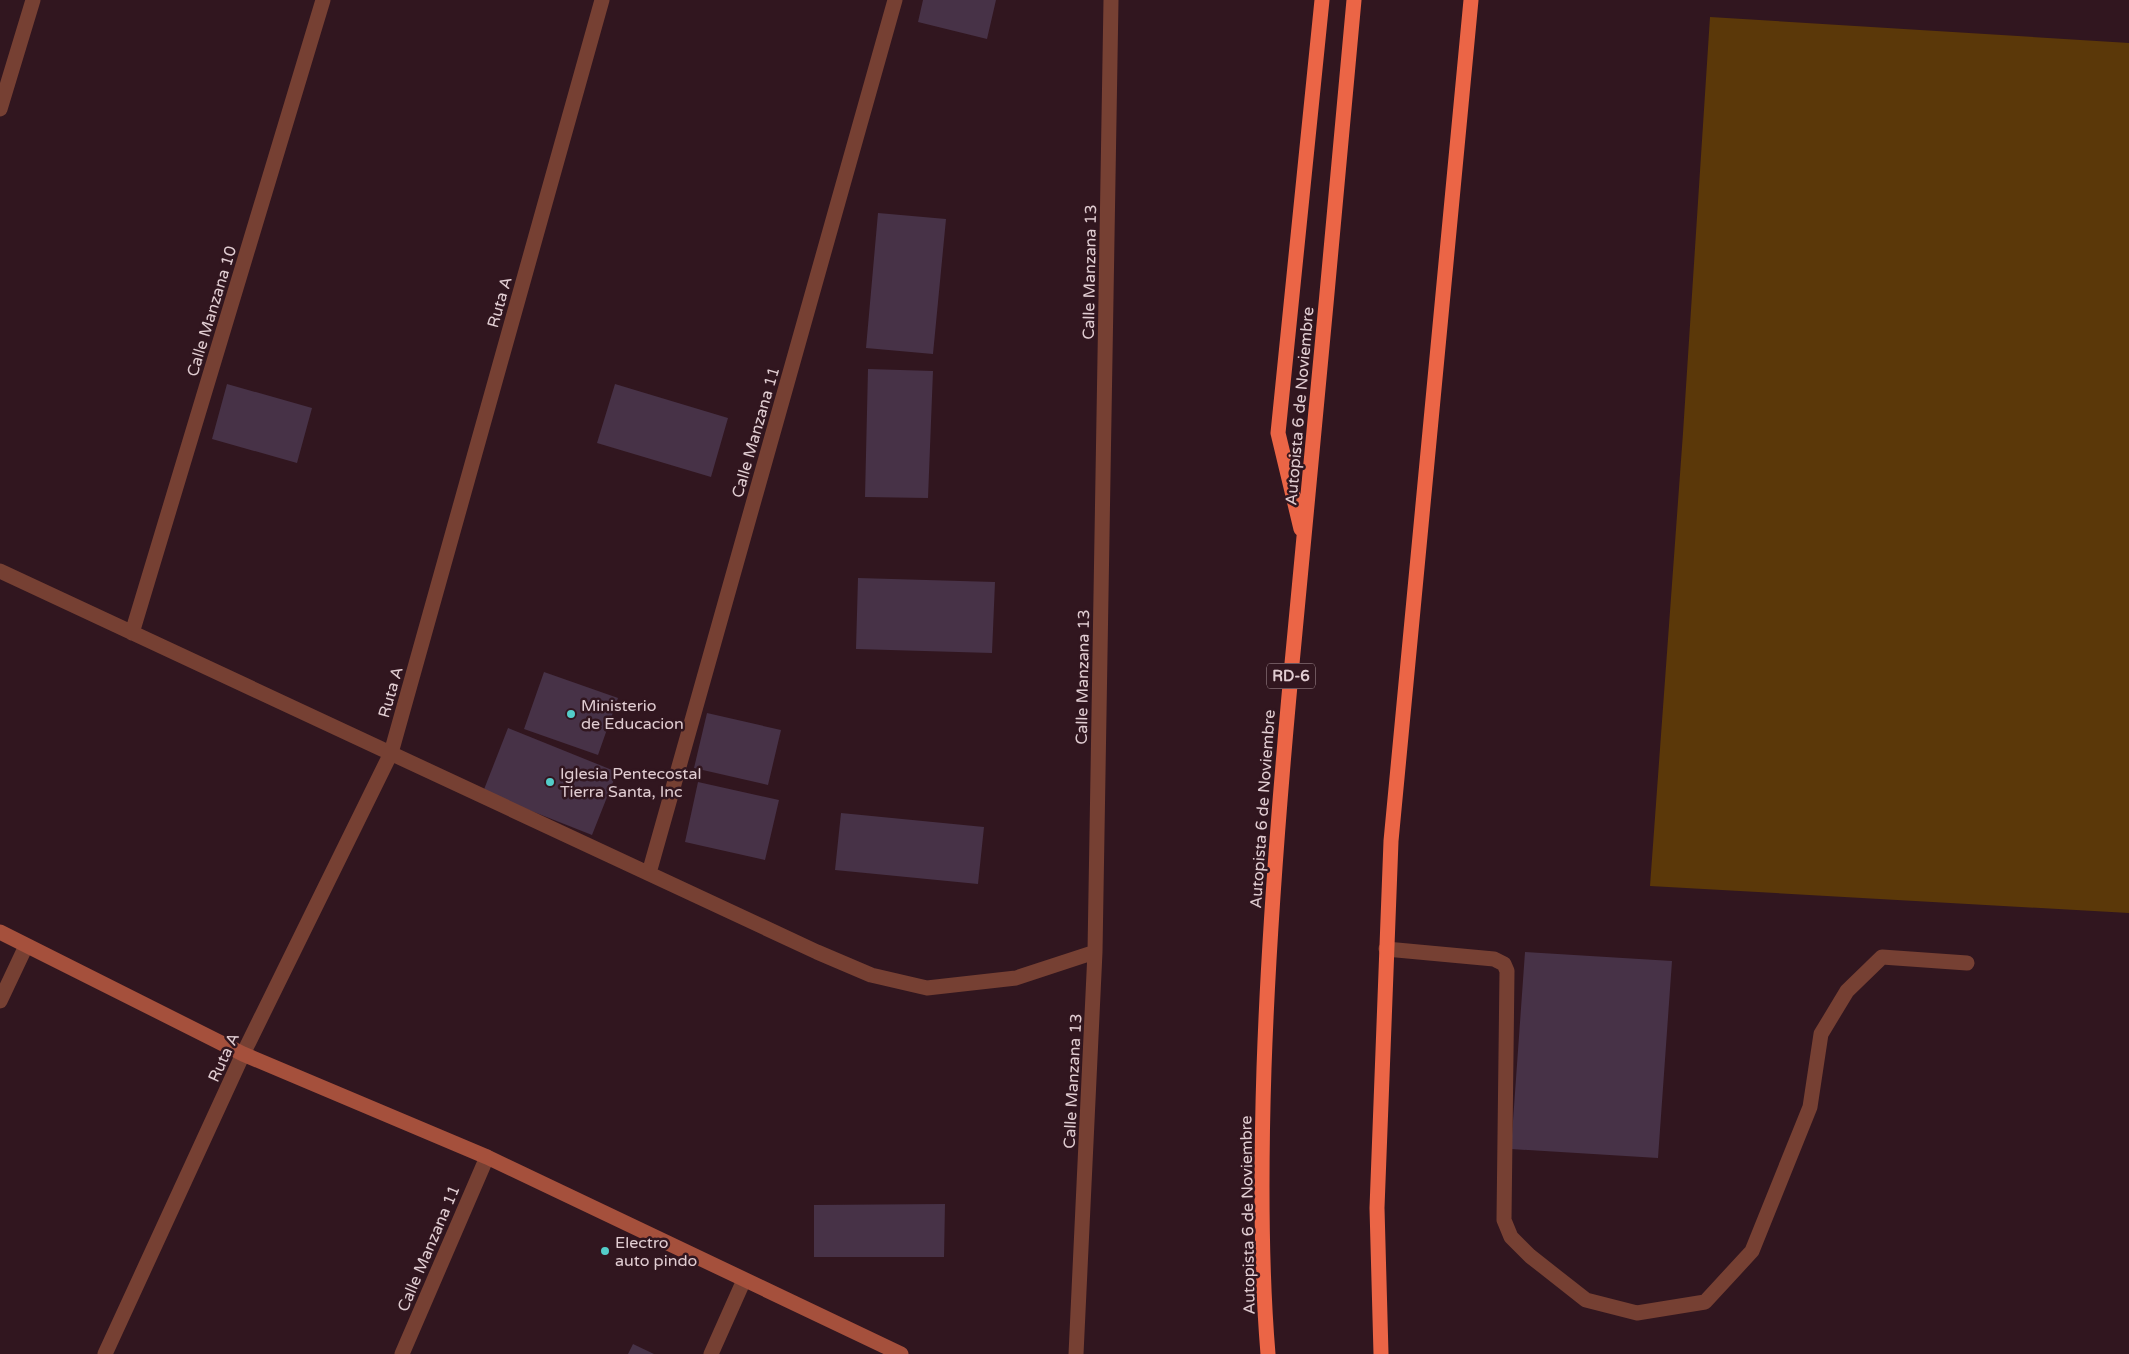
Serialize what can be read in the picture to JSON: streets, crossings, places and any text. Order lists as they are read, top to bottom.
{
  "streets": {
    "highway": ["Autopista 6 de Noviembre", "RD-6"],
    "street": [
      "Calle Manzana 13",
      "Ruta A",
      "Calle Manzana 10",
      "Calle Manzana 11"
    ]
  },
  "places": ["Ministerio de Educacion", "Iglesia Pentecostal Tierra Santa, Inc", "Electro auto pindo"]
}
